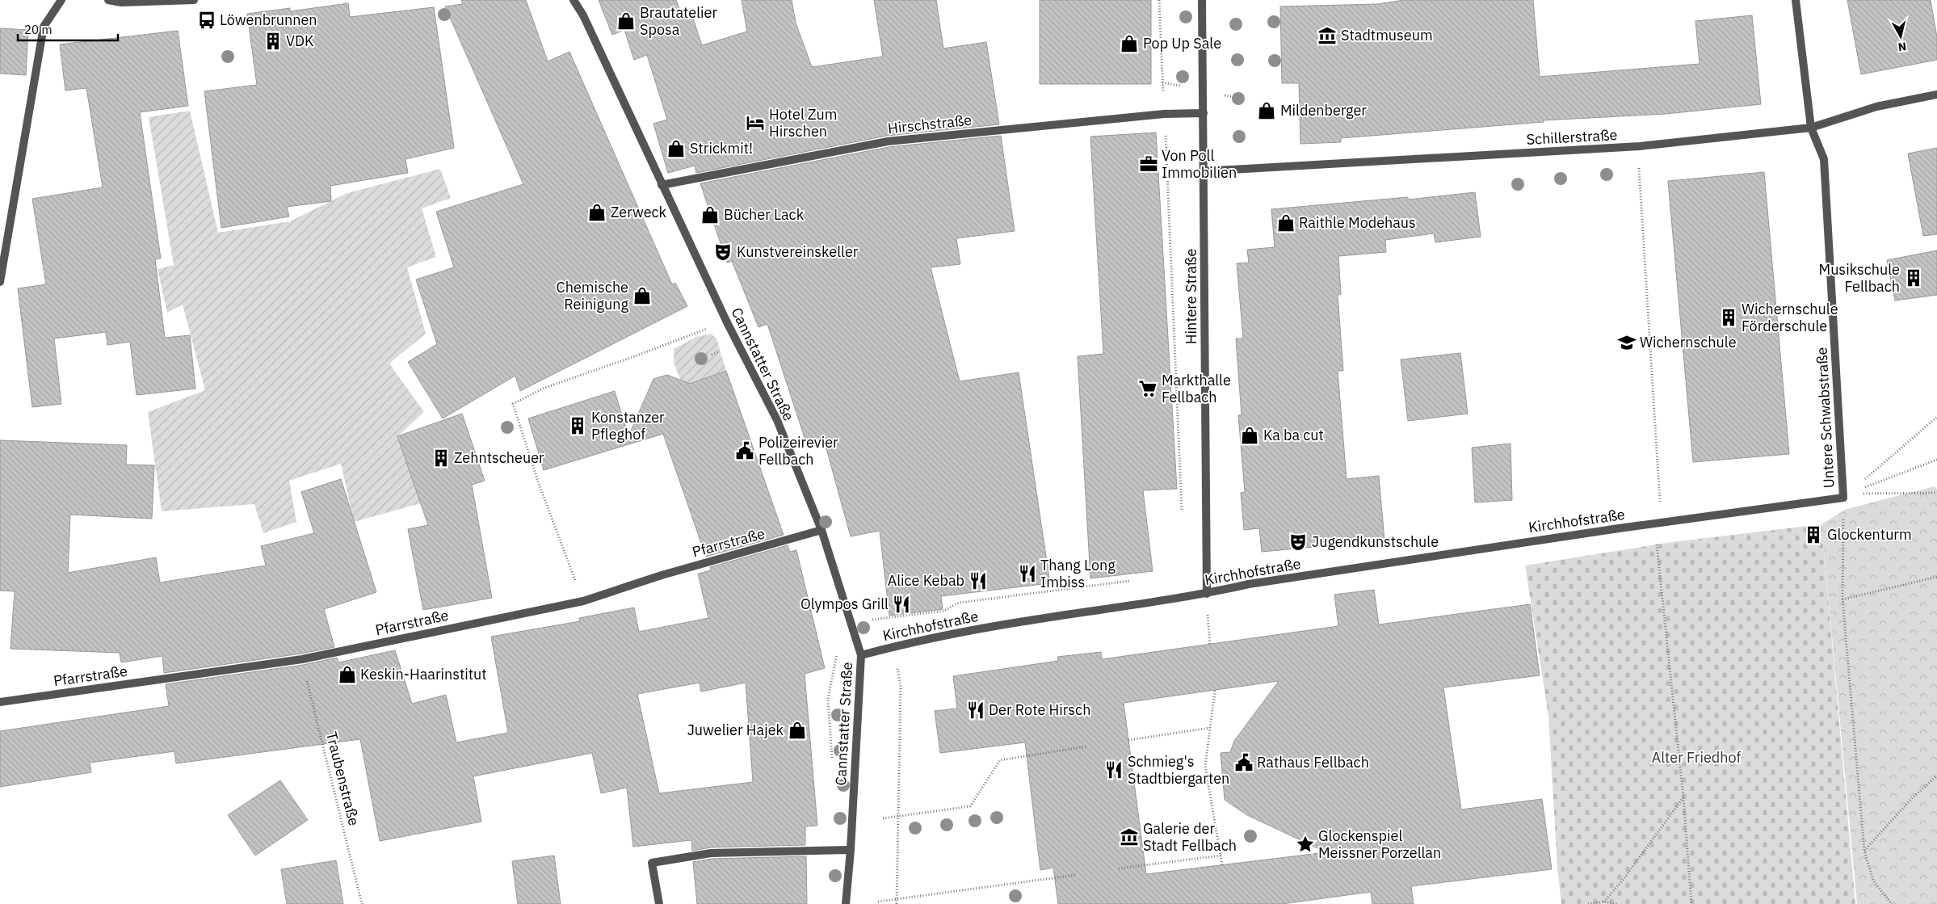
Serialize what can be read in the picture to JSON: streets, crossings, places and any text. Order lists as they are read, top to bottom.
{
  "streets": {
    "street": [
      "Hirschstraße",
      "Schillerstraße",
      "Hintere Straße",
      "Cannstatter Straße",
      "Untere Schwabstraße",
      "Kirchhofstraße",
      "Pfarrstraße"
    ],
    "path": ["Traubenstraße"]
  },
  "crossings": [
    ["Hirschstraße", "Hintere Straße"],
    ["Hirschstraße", "Cannstatter Straße"],
    ["Schillerstraße", "Hintere Straße"],
    ["Schillerstraße", "Untere Schwabstraße"],
    ["Hintere Straße", "Kirchhofstraße"],
    ["Cannstatter Straße", "Kirchhofstraße"],
    ["Cannstatter Straße", "Pfarrstraße"],
    ["Untere Schwabstraße", "Kirchhofstraße"],
    ["Pfarrstraße", "Traubenstraße"]
  ],
  "parks": ["Alter Friedhof"],
  "places": {
    "bus stop": ["Löwenbrunnen"],
    "shop": [
      "Brautatelier Sposa",
      "Pop Up Sale",
      "Mildenberger",
      "Strickmit!",
      "Zerweck",
      "Bücher Lack",
      "Raithle Modehaus",
      "Chemische Reinigung",
      "Ka ba cut",
      "Keskin-Haarinstitut",
      "Juwelier Hajek"
    ],
    "museum": ["Stadtmuseum", "Galerie der Stadt Fellbach"],
    "building": [
      "VDK",
      "Musikschule Fellbach",
      "Wichernschule Förderschule",
      "Konstanzer Pfleghof",
      "Zehntscheuer",
      "Glockenturm"
    ],
    "hotel": ["Hotel Zum Hirschen"],
    "office": ["Von Poll Immobilien"],
    "theatre": ["Kunstvereinskeller", "Jugendkunstschule"],
    "school or university": ["Wichernschule"],
    "supermarket": ["Markthalle Fellbach"],
    "public building": ["Polizeirevier Fellbach", "Rathaus Fellbach"],
    "restaurant": [
      "Thang Long Imbiss",
      "Alice Kebab",
      "Olympos Grill",
      "Der Rote Hirsch",
      "Schmieg's Stadtbiergarten"
    ],
    "place": ["Glockenspiel Meissner Porzellan"]
  },
  "scale_bar": "20 m",
  "north": "bottom"
}
